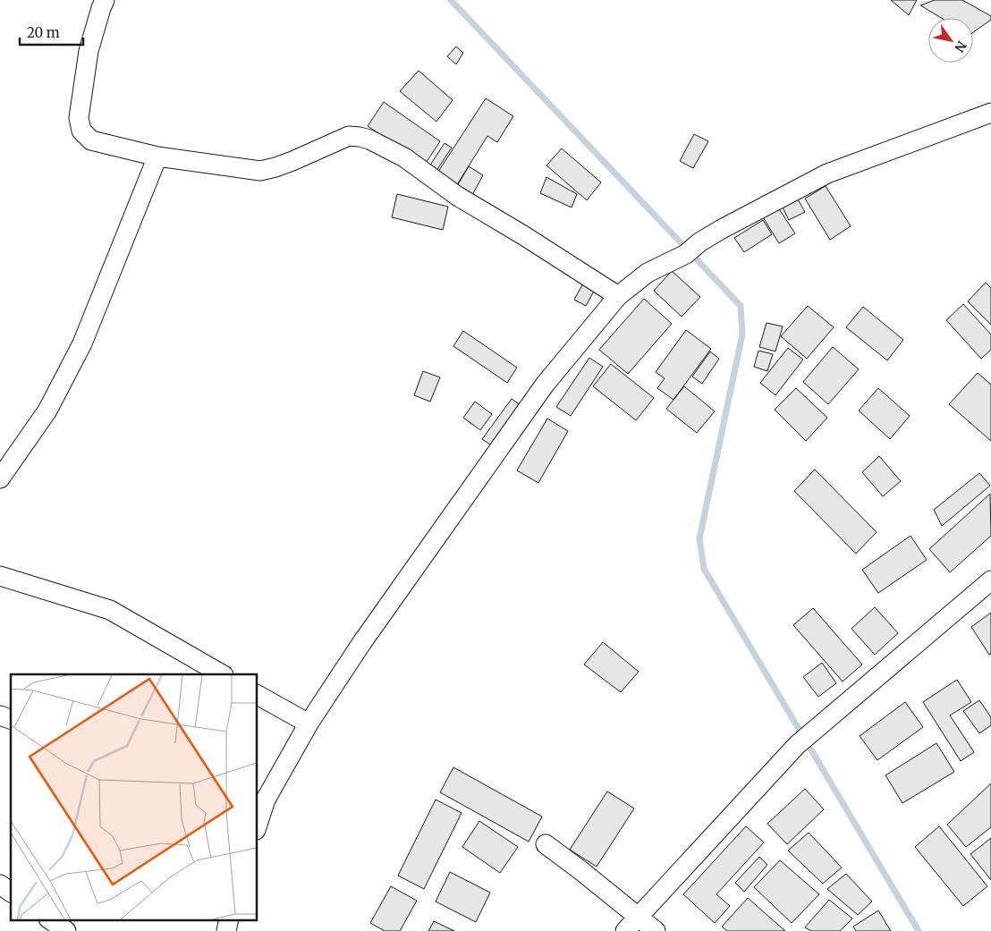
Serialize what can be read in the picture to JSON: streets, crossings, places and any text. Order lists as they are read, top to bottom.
{
  "scale_bar": "20 m",
  "north": "bottom right"
}
